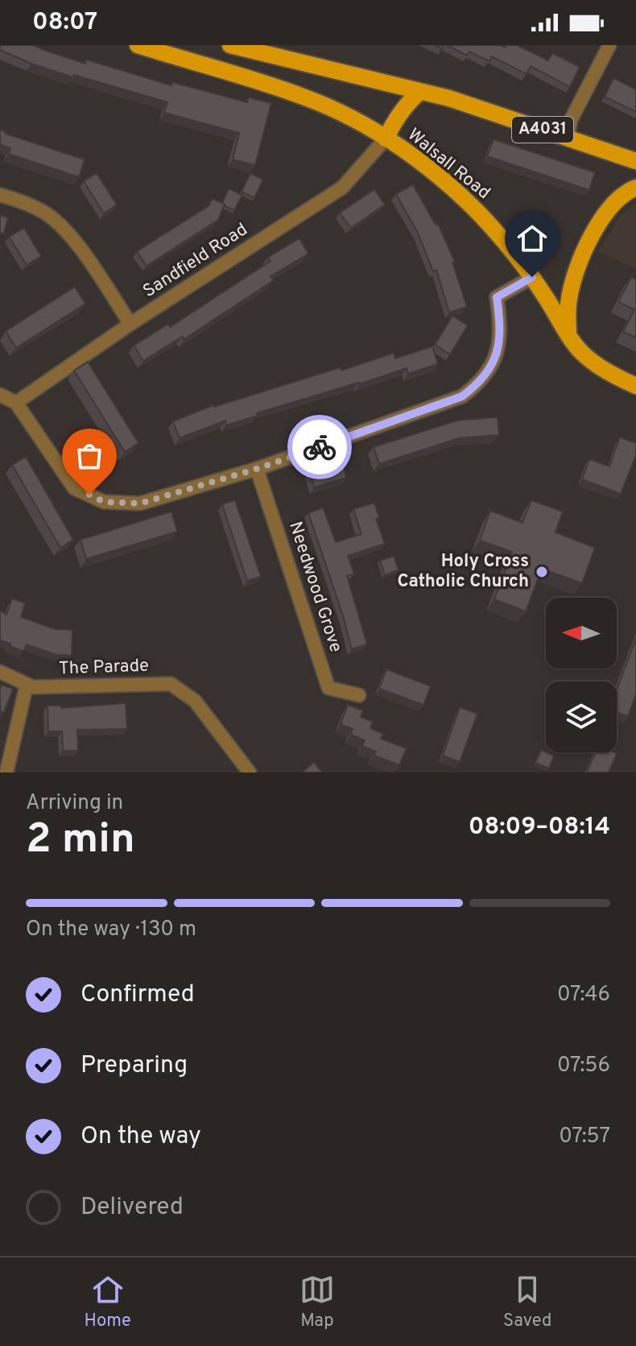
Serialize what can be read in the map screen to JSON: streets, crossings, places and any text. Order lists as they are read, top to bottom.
{
  "streets": {
    "main road": ["A4031", "Walsall Road"],
    "street": ["Sandfield Road", "Needwood Grove", "The Parade"]
  },
  "crossings": [
    ["Walsall Road", "Sandfield Road"]
  ],
  "places": ["Holy Cross Catholic Church"],
  "north": "left",
  "page": {
    "status": "08:07",
    "heading": ["2 min", "Arriving in", "08:09–08:14"],
    "bar": "On the way · 130 m",
    "list": [
      ["Confirmed", "07:46"],
      ["Preparing", "07:56"],
      ["On the way", "07:57"],
      "Delivered"
    ],
    "tabs": ["Home", "Map", "Saved"]
  }
}
